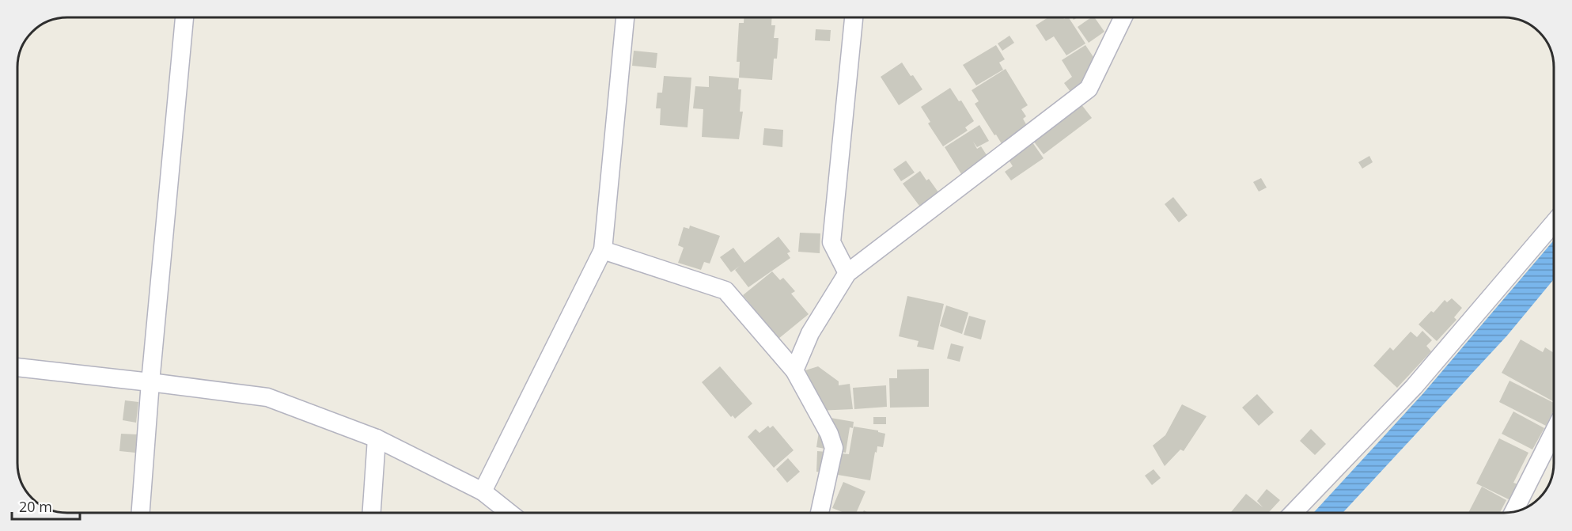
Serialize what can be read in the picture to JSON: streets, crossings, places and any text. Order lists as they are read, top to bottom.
{
  "scale_bar": "20 m"
}
